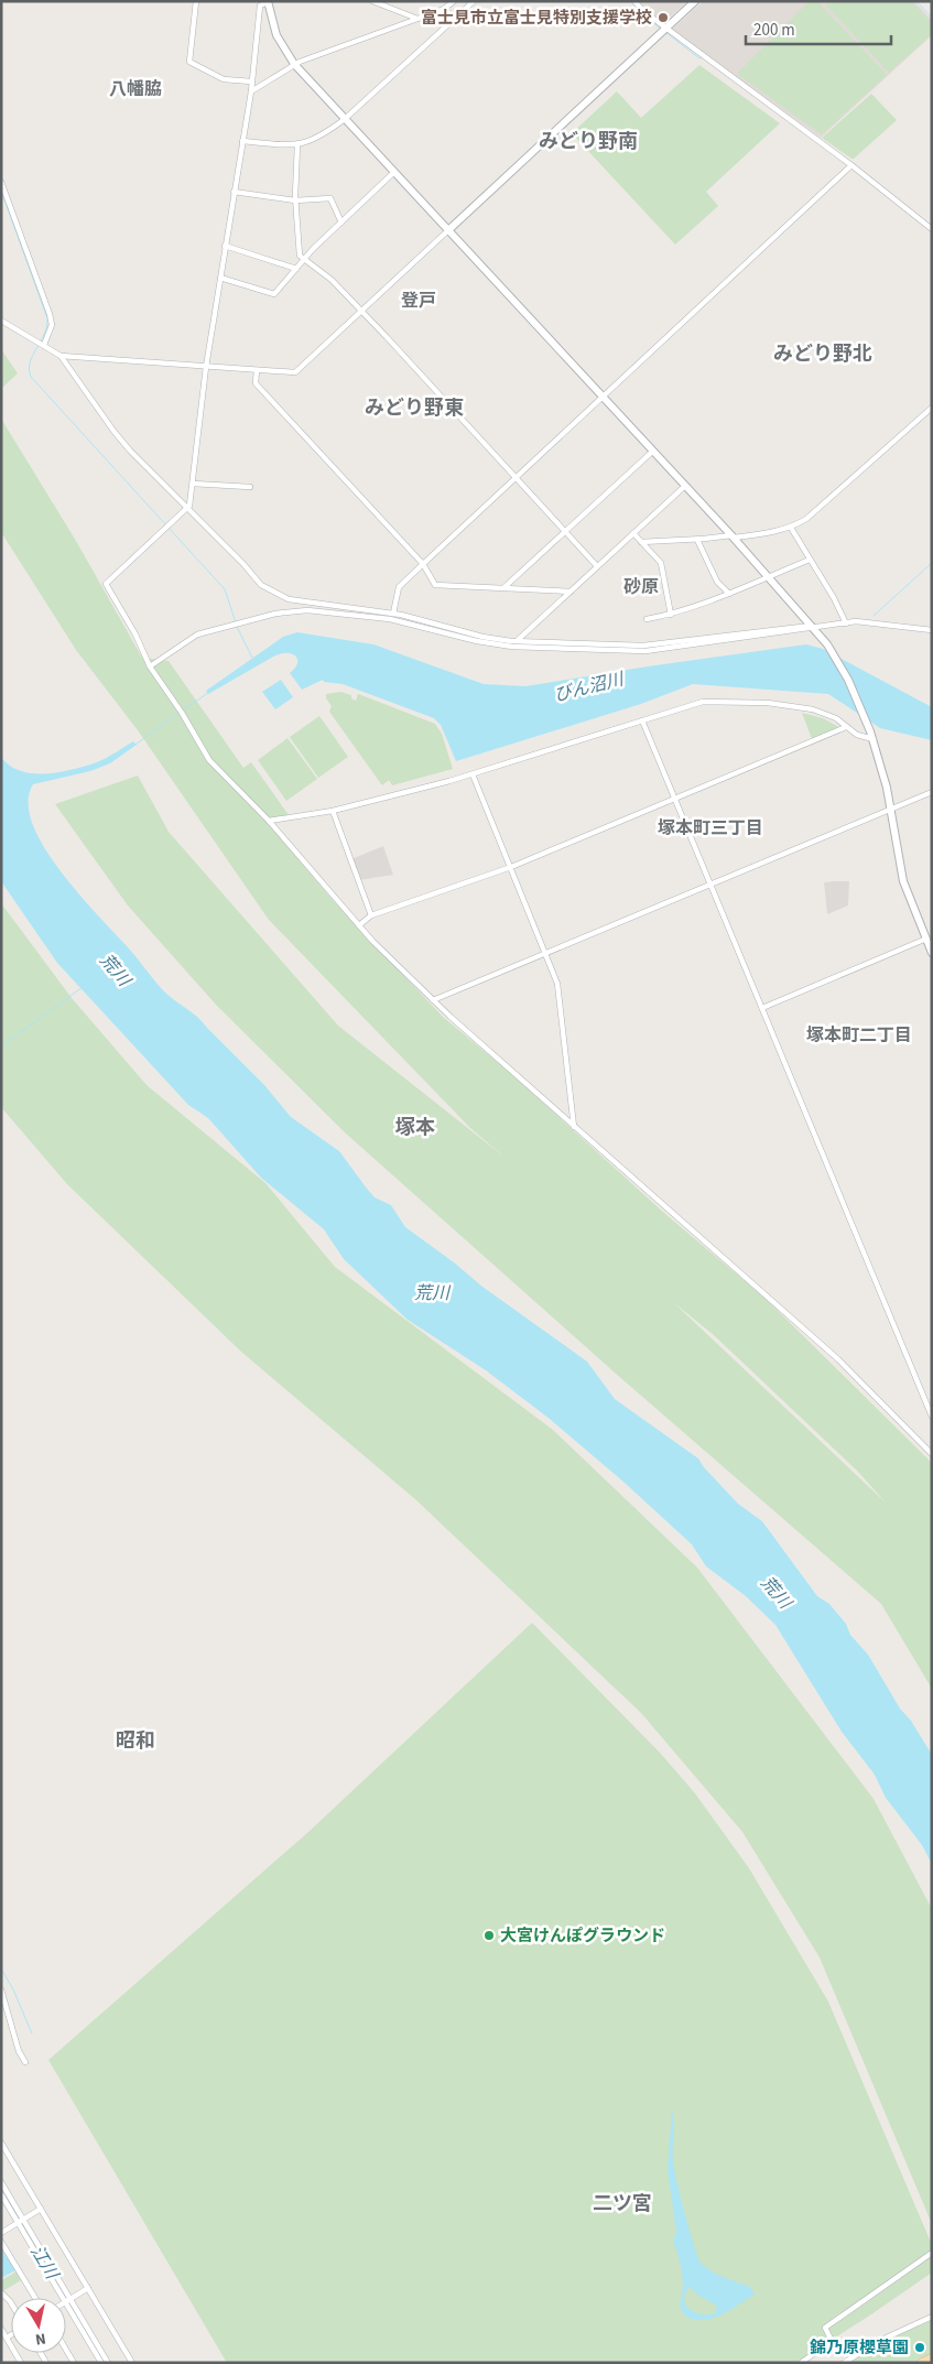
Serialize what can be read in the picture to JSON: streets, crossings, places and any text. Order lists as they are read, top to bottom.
{
  "districts": [
    "八幡脇",
    "みどり野南",
    "登戸",
    "みどり野北",
    "みどり野東",
    "砂原",
    "塚本町三丁目",
    "塚本町二丁目",
    "塚本",
    "昭和",
    "二ツ宮"
  ],
  "water": ["びん沼川", "荒川", "江川"],
  "places": ["富士見市立富士見特別支援学校", "大宮けんぽグラウンド", "錦乃原櫻草園"],
  "scale_bar": "200 m",
  "north": "bottom"
}
